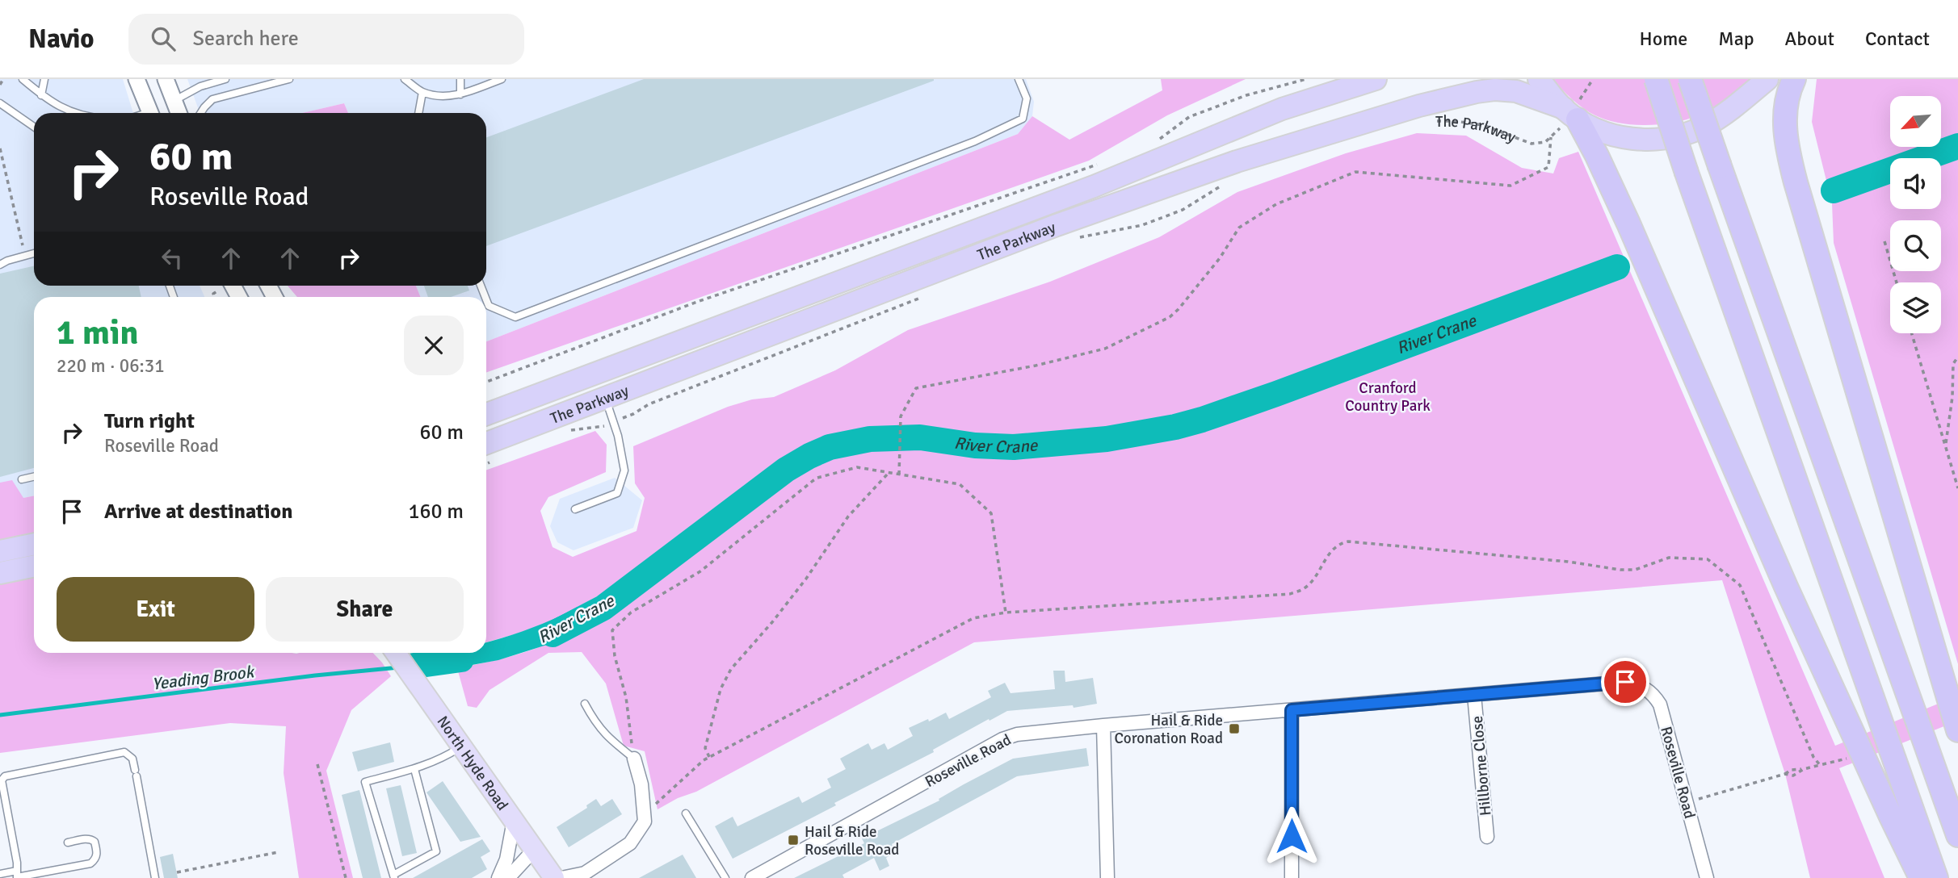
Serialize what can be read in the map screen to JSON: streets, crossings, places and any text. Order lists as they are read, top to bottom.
{
  "streets": {
    "highway": ["The Parkway"],
    "main road": ["North Hyde Road"],
    "street": ["Roseville Road", "Hillborne Close"]
  },
  "crossings": [
    ["Roseville Road", "Hillborne Close"]
  ],
  "water": ["River Crane", "Yeading Brook"],
  "parks": ["Cranford Country Park"],
  "places": {
    "transit": ["Hail & Ride Coronation Road", "Hail & Ride Roseville Road"]
  },
  "north": "bottom left",
  "page": {
    "header": "Navio",
    "search": "Search here",
    "nav": [
      "Home",
      "Map",
      "About",
      "Contact"
    ],
    "turn": ["60 m", "Roseville Road"],
    "heading": ["1 min", "220 m · 06:31"],
    "list": [
      {
        "name": "Turn right",
        "note": "Roseville Road",
        "value": "60 m"
      },
      {
        "name": "Arrive at destination",
        "value": "160 m"
      }
    ],
    "buttons": ["Exit", "Share"]
  }
}
